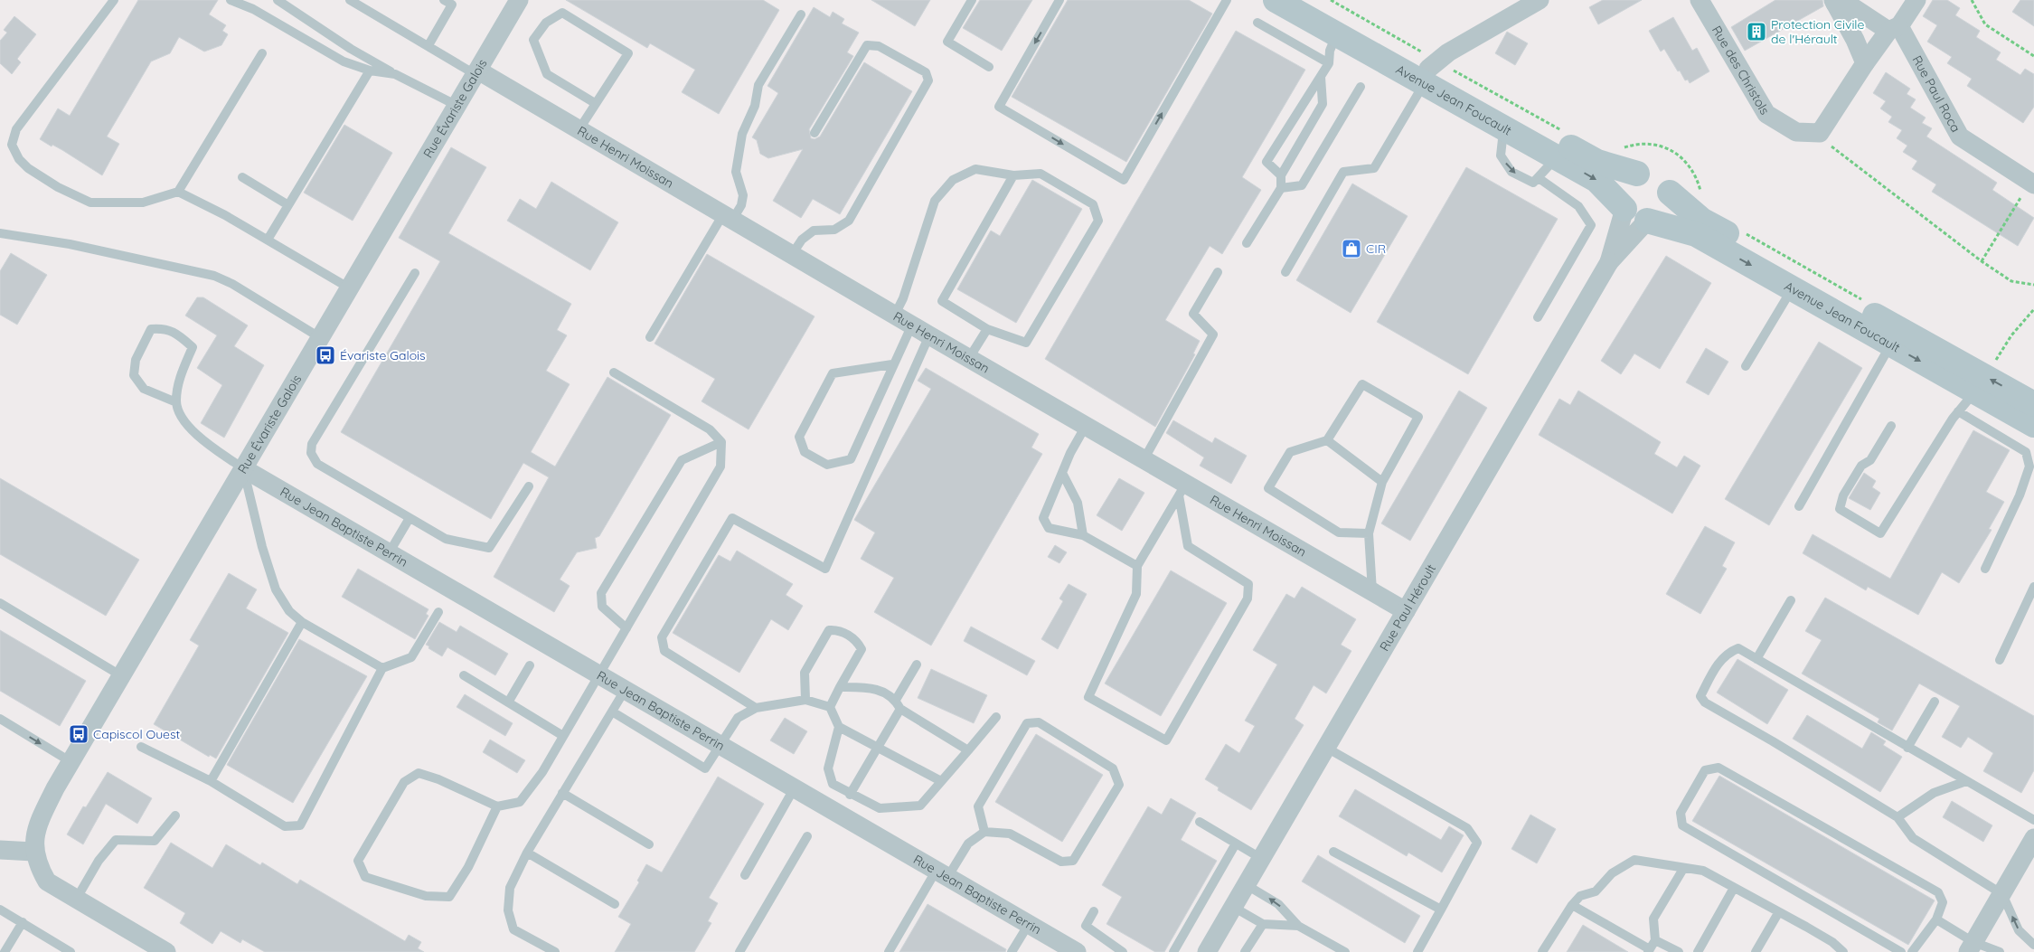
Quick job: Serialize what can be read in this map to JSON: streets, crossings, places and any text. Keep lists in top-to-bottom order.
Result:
{
  "streets": {
    "main road": ["Avenue Jean Foucault"],
    "street": [
      "Rue des Christols",
      "Rue Paul Roca",
      "Rue Évariste Galois",
      "Rue Henri Moissan",
      "Rue Jean Baptiste Perrin",
      "Rue Paul Héroult"
    ]
  },
  "crossings": [
    ["Avenue Jean Foucault", "Rue Paul Héroult"],
    ["Rue Évariste Galois", "Rue Henri Moissan"],
    ["Rue Évariste Galois", "Rue Jean Baptiste Perrin"],
    ["Rue Henri Moissan", "Rue Paul Héroult"]
  ],
  "places": {
    "building": ["Protection Civile de l'Hérault"],
    "shop": ["CIR"],
    "bus stop": ["Évariste Galois", "Capiscol Ouest"]
  }
}
